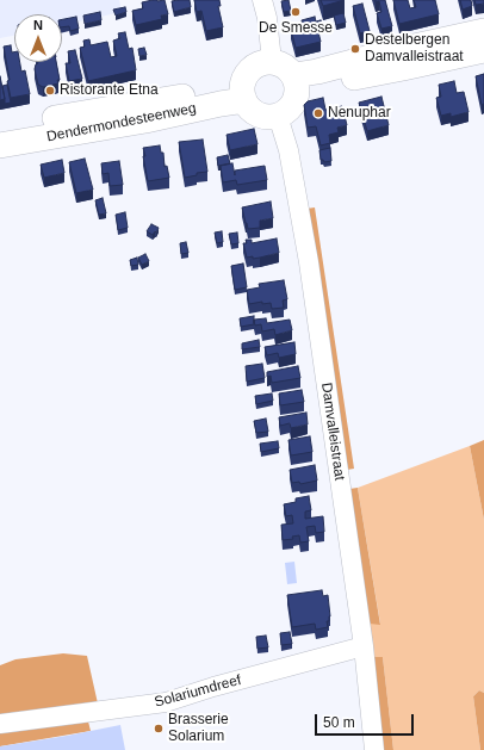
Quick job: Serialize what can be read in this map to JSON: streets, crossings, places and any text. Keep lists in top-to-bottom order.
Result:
{
  "streets": {
    "main road": ["Dendermondesteenweg"],
    "street": ["Damvalleistraat", "Solariumdreef"]
  },
  "crossings": [
    ["Dendermondesteenweg", "Damvalleistraat"],
    ["Damvalleistraat", "Solariumdreef"]
  ],
  "places": [
    "De Smesse",
    "Destelbergen Damvalleistraat",
    "Ristorante Etna",
    "Nenuphar",
    "Brasserie Solarium"
  ],
  "scale_bar": "50 m",
  "north": "top"
}
